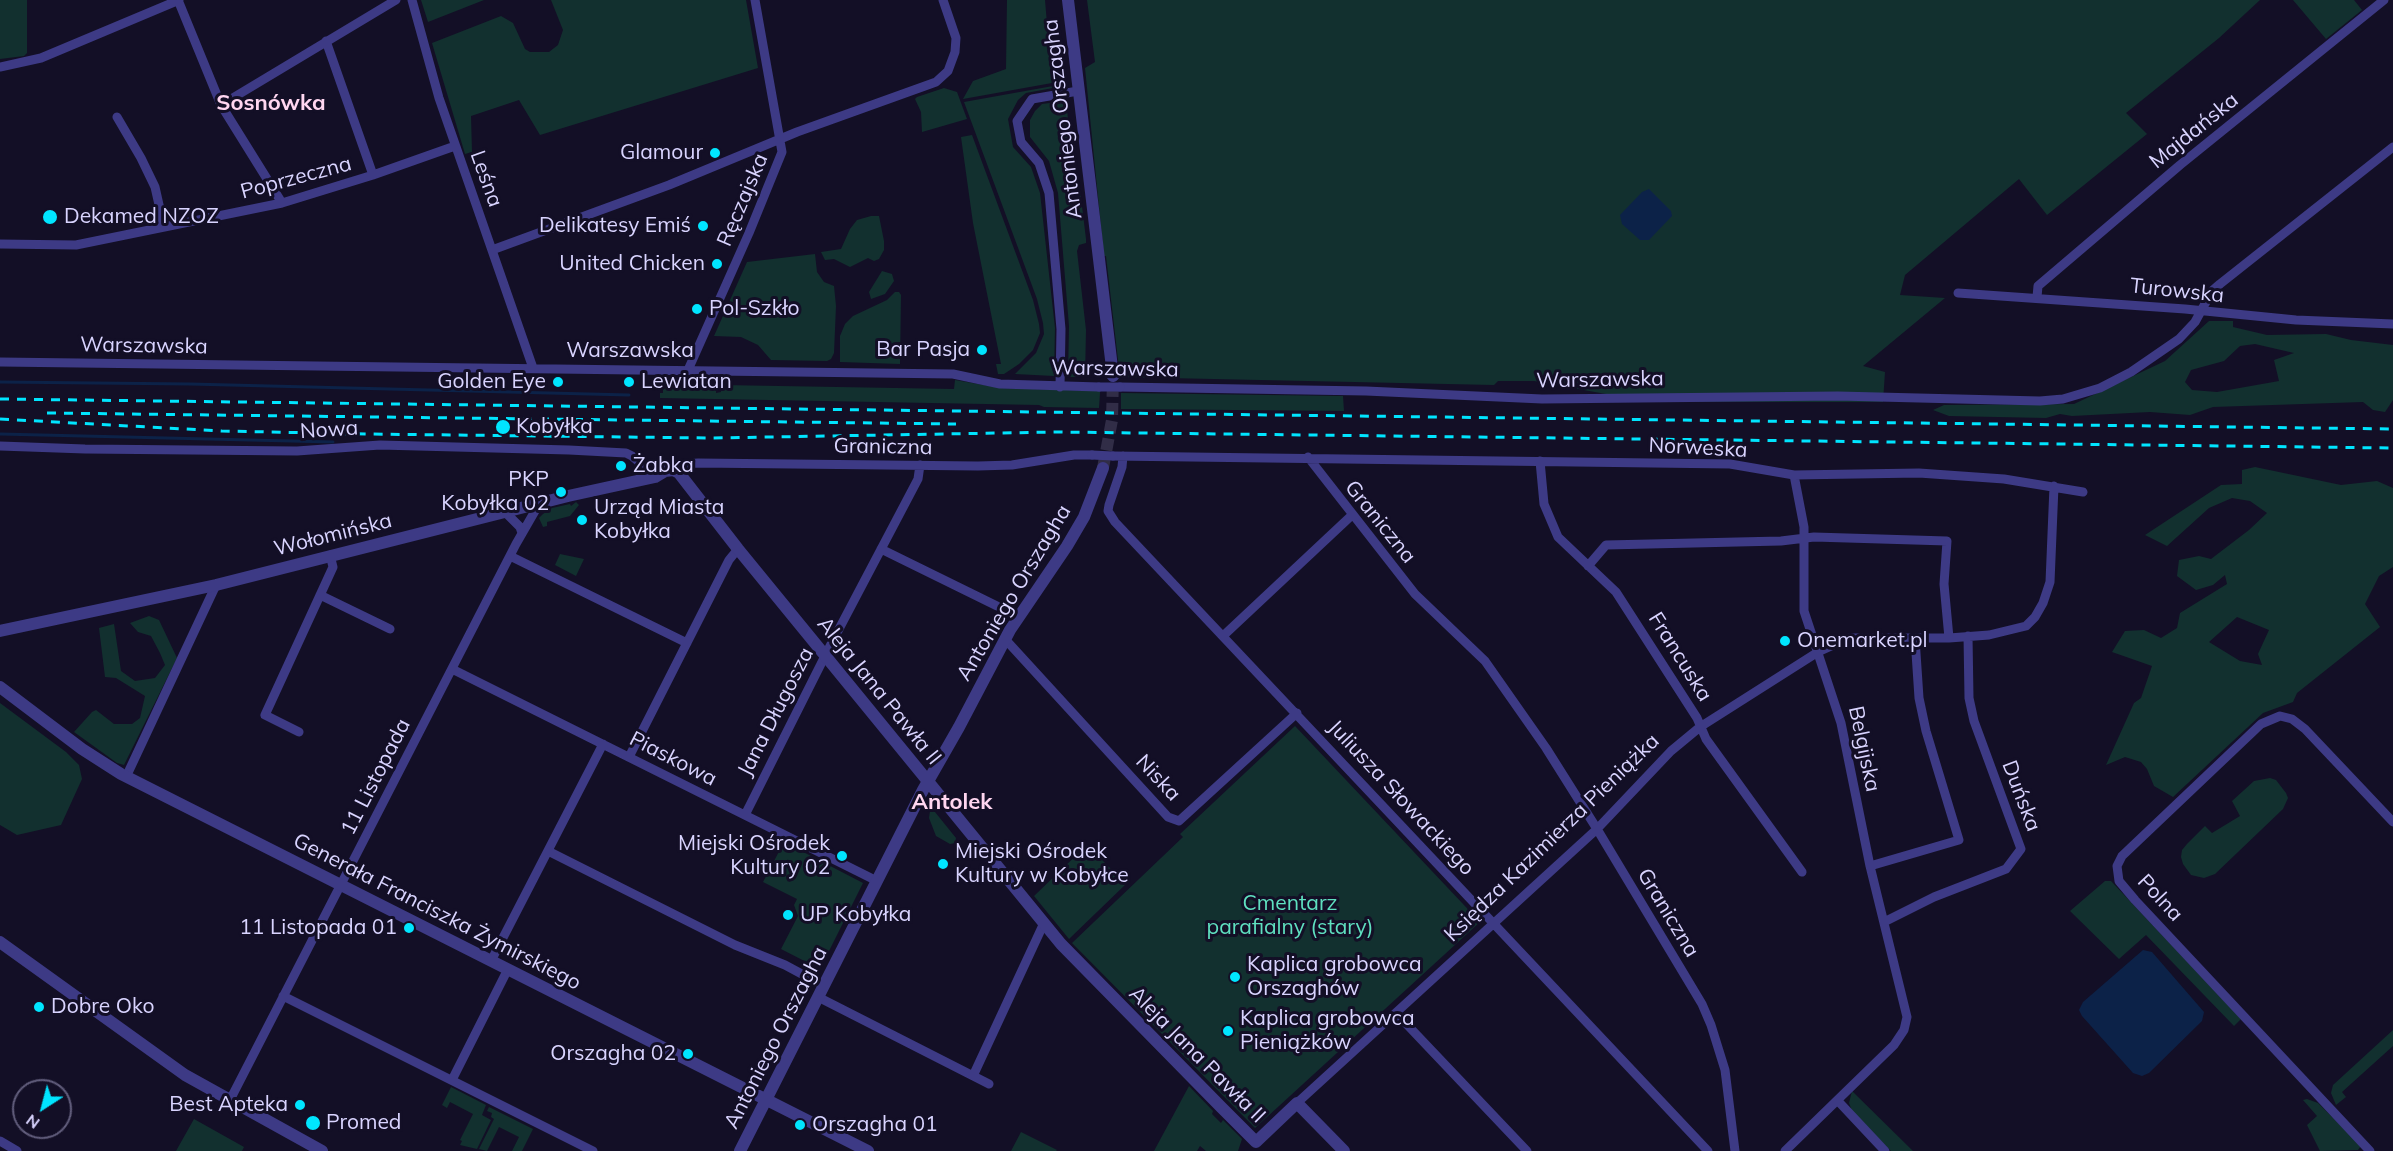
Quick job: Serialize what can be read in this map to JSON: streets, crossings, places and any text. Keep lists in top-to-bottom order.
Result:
{
  "streets": {
    "street": [
      "Antoniego Orszagha",
      "Majdańska",
      "Poprzeczna",
      "Leśna",
      "Ręczajska",
      "Turowska",
      "Warszawska",
      "Nowa",
      "Graniczna",
      "Norweska",
      "Wołomińska",
      "Francuska",
      "Aleja Jana Pawła II",
      "Jana Długosza",
      "Belgijska",
      "Piaskowa",
      "11 Listopada",
      "Niska",
      "Duńska",
      "Juliusza Słowackiego",
      "Księdza Kazimierza Pieniążka",
      "Polna",
      "Generała Franciszka Żymirskiego"
    ]
  },
  "crossings": [
    ["Antoniego Orszagha", "Aleja Jana Pawła II"],
    ["Antoniego Orszagha", "Piaskowa"],
    ["Antoniego Orszagha", "Niska"],
    ["Antoniego Orszagha", "Generała Franciszka Żymirskiego"],
    ["Majdańska", "Turowska"],
    ["Poprzeczna", "Leśna"],
    ["Leśna", "Warszawska"],
    ["Ręczajska", "Warszawska"],
    ["Turowska", "Warszawska"],
    ["Nowa", "Wołomińska"],
    ["Graniczna", "Norweska"],
    ["Graniczna", "Wołomińska"],
    ["Graniczna", "Aleja Jana Pawła II"],
    ["Graniczna", "Jana Długosza"],
    ["Graniczna", "Juliusza Słowackiego"],
    ["Graniczna", "Księdza Kazimierza Pieniążka"],
    ["Norweska", "Francuska"],
    ["Norweska", "Belgijska"],
    ["Norweska", "Księdza Kazimierza Pieniążka"],
    ["Wołomińska", "Aleja Jana Pawła II"],
    ["Wołomińska", "11 Listopada"],
    ["Francuska", "Księdza Kazimierza Pieniążka"],
    ["Aleja Jana Pawła II", "Jana Długosza"],
    ["Aleja Jana Pawła II", "Księdza Kazimierza Pieniążka"],
    ["Jana Długosza", "Piaskowa"],
    ["Belgijska", "Duńska"],
    ["Belgijska", "Księdza Kazimierza Pieniążka"],
    ["Piaskowa", "11 Listopada"],
    ["11 Listopada", "Generała Franciszka Żymirskiego"],
    ["Niska", "Juliusza Słowackiego"],
    ["Duńska", "Księdza Kazimierza Pieniążka"],
    ["Juliusza Słowackiego", "Księdza Kazimierza Pieniążka"]
  ],
  "districts": ["Sosnówka", "Antolek"],
  "parks": ["Cmentarz parafialny (stary)"],
  "places": [
    "Glamour",
    "Dekamed NZOZ",
    "Delikatesy Emiś",
    "United Chicken",
    "Pol-Szkło",
    "Bar Pasja",
    "Golden Eye",
    "Lewiatan",
    "Kobyłka",
    "Żabka",
    "PKP Kobyłka 02",
    "Urząd Miasta Kobyłka",
    "Onemarket.pl",
    "Miejski Ośrodek Kultury 02",
    "Miejski Ośrodek Kultury w Kobyłce",
    "UP Kobyłka",
    "11 Listopada 01",
    "Kaplica grobowca Orszaghów",
    "Dobre Oko",
    "Kaplica grobowca Pieniążków",
    "Orszagha 02",
    "Best Apteka",
    "Promed",
    "Orszagha 01"
  ],
  "north": "bottom left"
}
